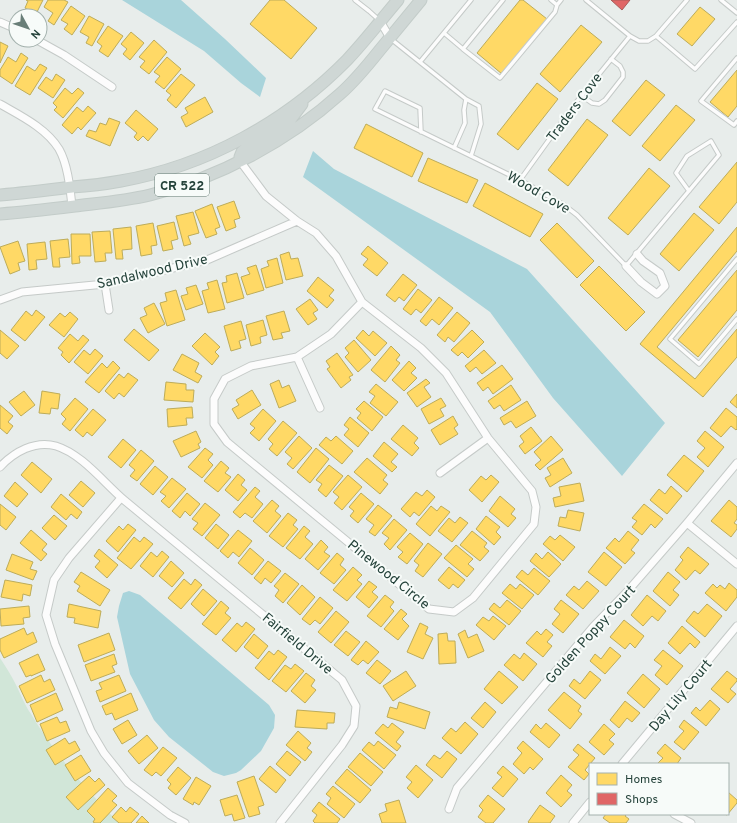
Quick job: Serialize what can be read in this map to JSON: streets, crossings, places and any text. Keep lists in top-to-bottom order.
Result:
{
  "streets": {
    "main road": ["CR 522"],
    "street": [
      "Wood Cove",
      "Sandalwood Drive",
      "Pinewood Circle",
      "Golden Poppy Court",
      "Fairfield Drive",
      "Day Lily Court"
    ],
    "lane": ["Traders Cove"]
  },
  "crossings": [
    ["Traders Cove", "Wood Cove"],
    ["CR 522", "Pinewood Circle"],
    ["Sandalwood Drive", "Pinewood Circle"]
  ],
  "legend": ["Homes", "Shops"],
  "north": "bottom right"
}
